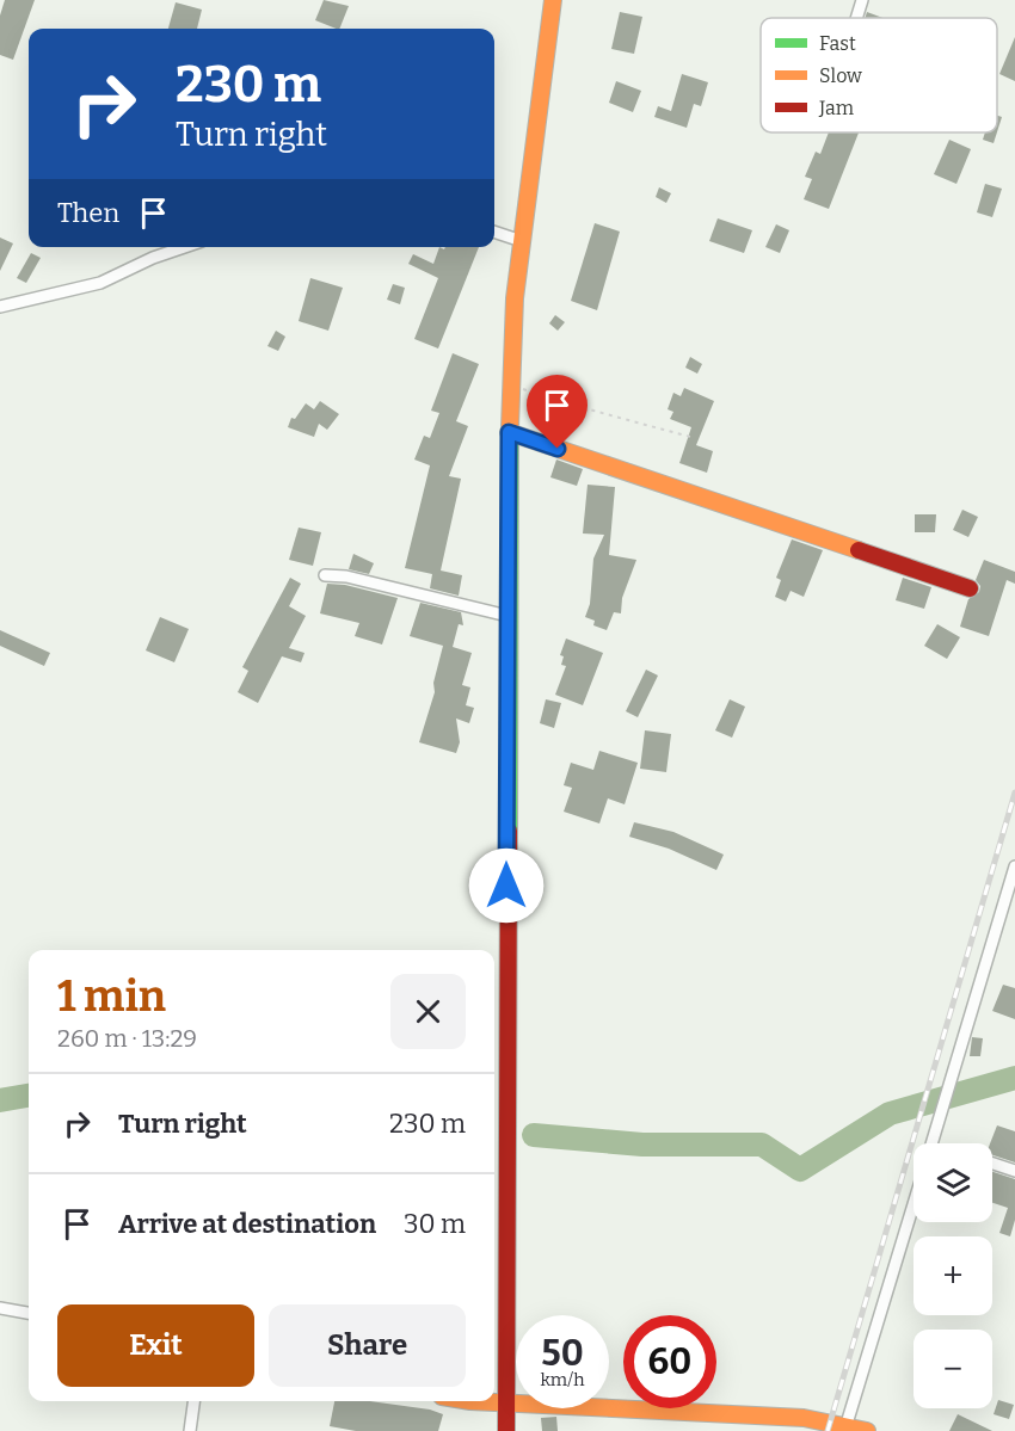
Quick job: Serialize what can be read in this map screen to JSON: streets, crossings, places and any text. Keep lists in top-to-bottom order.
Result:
{
  "legend": ["Fast", "Slow", "Jam"],
  "page": {
    "turn": ["230 m", "Turn right"],
    "then": "Then",
    "heading": ["1 min", "260 m · 13:29"],
    "list": [
      {
        "name": "Turn right",
        "value": "230 m"
      },
      {
        "name": "Arrive at destination",
        "value": "30 m"
      }
    ],
    "map_buttons": ["+", "−"],
    "buttons": ["Exit", "Share"],
    "speed": "50 km/h",
    "limit": "60"
  }
}
